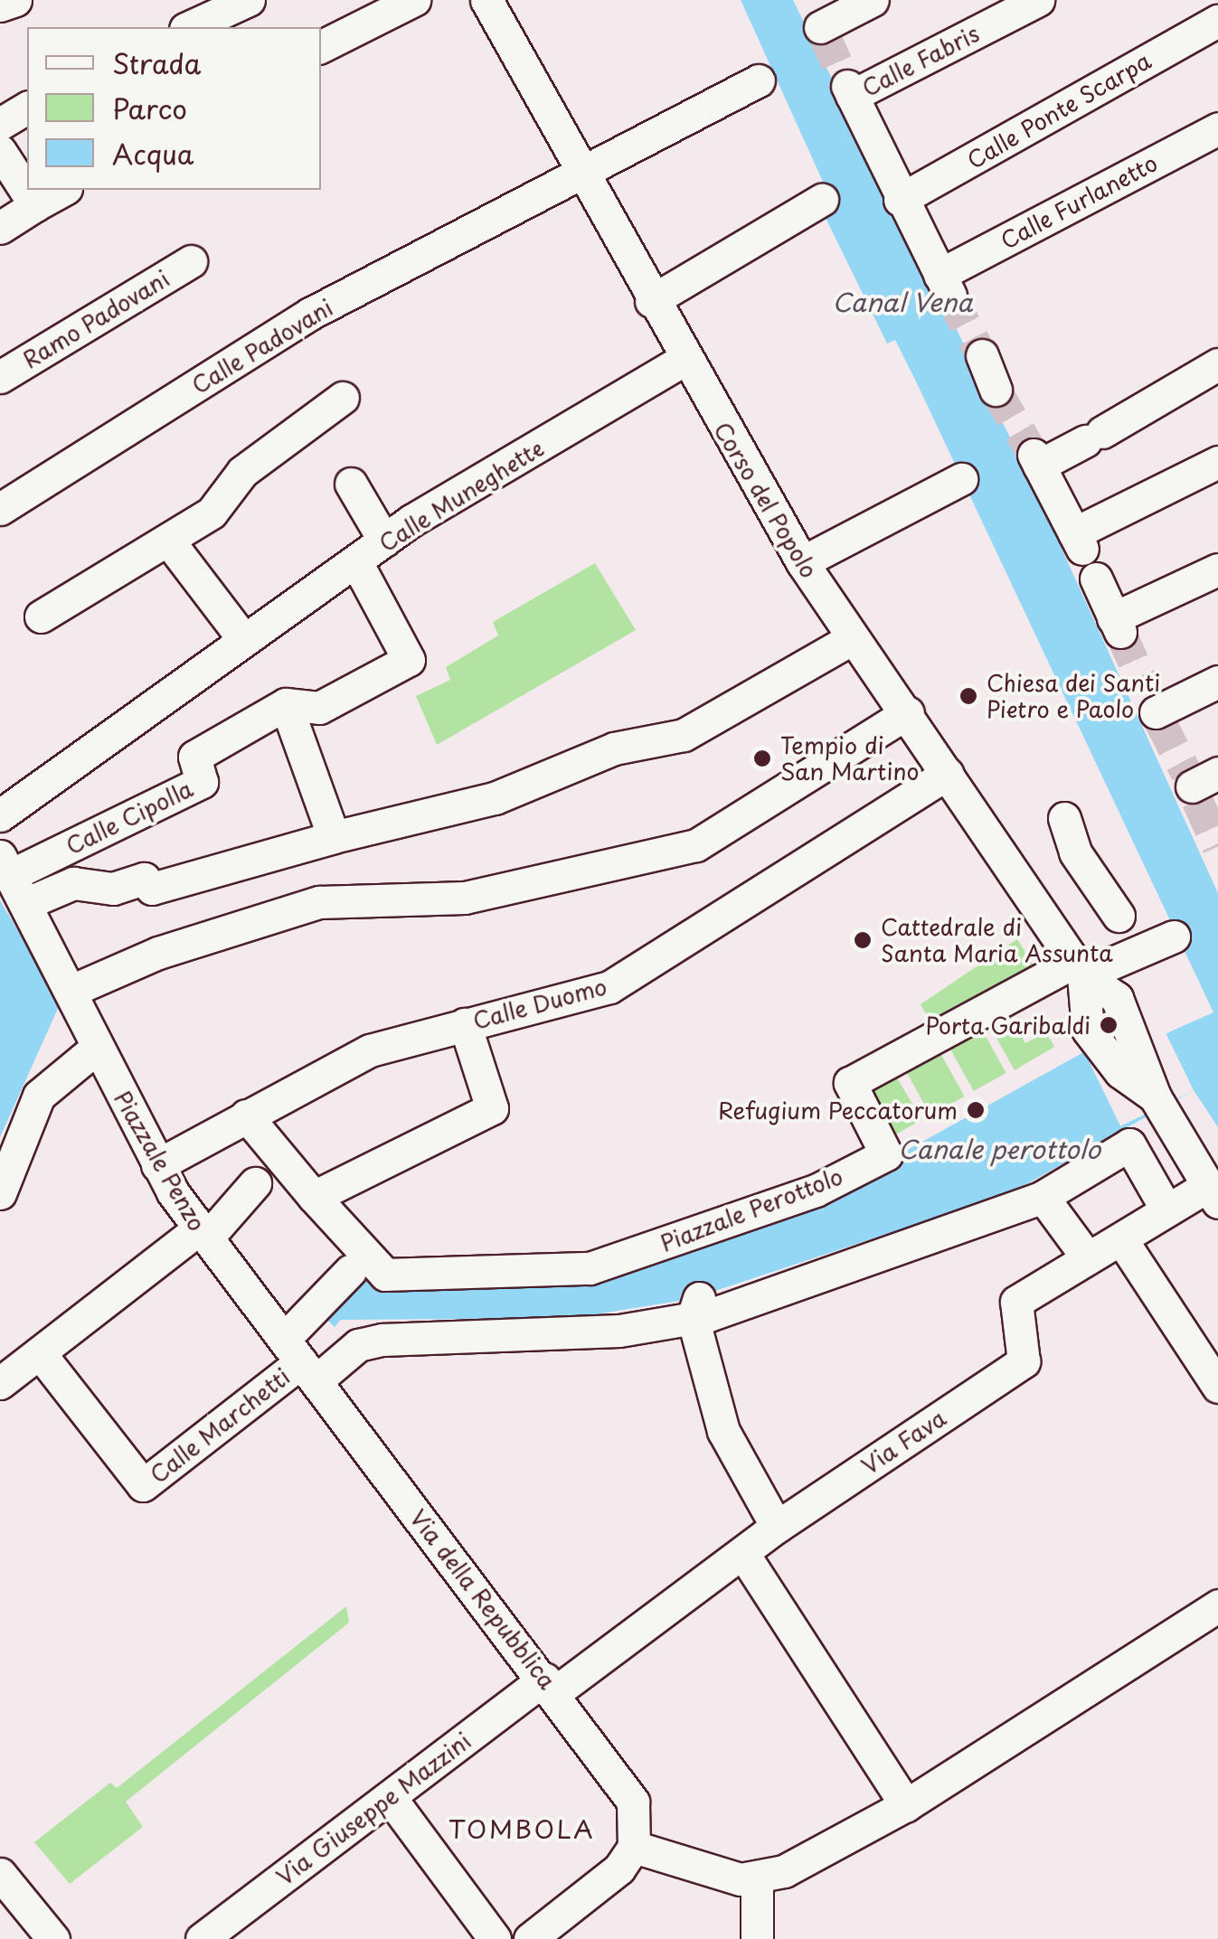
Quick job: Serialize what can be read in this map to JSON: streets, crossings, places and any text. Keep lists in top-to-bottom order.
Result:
{
  "streets": {
    "street": [
      "Calle Fabris",
      "Calle Ponte Scarpa",
      "Calle Furlanetto",
      "Ramo Padovani",
      "Calle Padovani",
      "Calle Muneghette",
      "Corso del Popolo",
      "Calle Cipolla",
      "Calle Duomo",
      "Piazzale Penzo",
      "Piazzale Perottolo",
      "Calle Marchetti",
      "Via Fava",
      "Via della Repubblica",
      "Via Giuseppe Mazzini"
    ]
  },
  "crossings": [
    ["Calle Fabris", "Calle Ponte Scarpa"],
    ["Calle Fabris", "Calle Furlanetto"],
    ["Calle Ponte Scarpa", "Calle Furlanetto"],
    ["Calle Padovani", "Corso del Popolo"],
    ["Calle Muneghette", "Corso del Popolo"],
    ["Calle Muneghette", "Calle Cipolla"],
    ["Corso del Popolo", "Calle Duomo"],
    ["Corso del Popolo", "Piazzale Perottolo"],
    ["Corso del Popolo", "Via Fava"],
    ["Calle Cipolla", "Piazzale Penzo"],
    ["Calle Duomo", "Piazzale Penzo"],
    ["Piazzale Penzo", "Calle Marchetti"],
    ["Piazzale Penzo", "Via della Repubblica"],
    ["Calle Marchetti", "Via della Repubblica"],
    ["Via Fava", "Via della Repubblica"],
    ["Via Fava", "Via Giuseppe Mazzini"],
    ["Via della Repubblica", "Via Giuseppe Mazzini"]
  ],
  "districts": ["TOMBOLA"],
  "water": ["Canal Vena", "Canale perottolo"],
  "places": [
    "Chiesa dei Santi Pietro e Paolo",
    "Tempio di San Martino",
    "Cattedrale di Santa Maria Assunta",
    "Porta Garibaldi",
    "Refugium Peccatorum"
  ],
  "legend": ["Strada", "Parco", "Acqua"]
}
